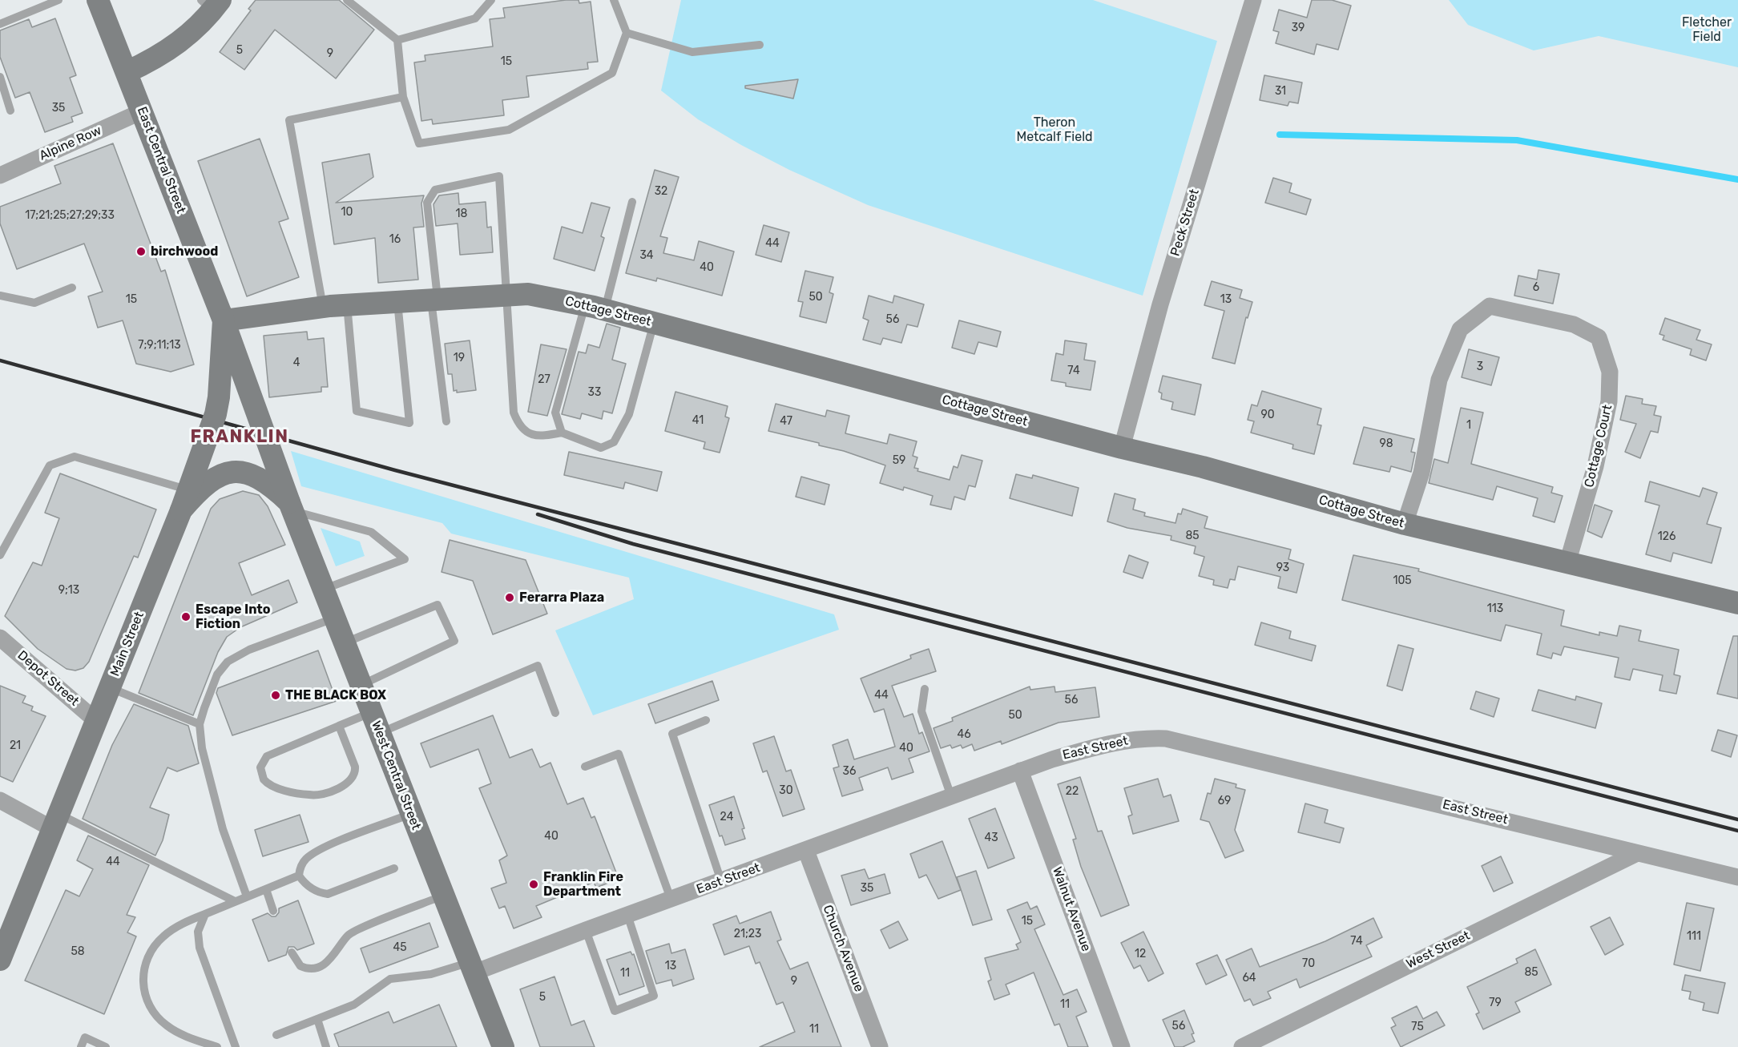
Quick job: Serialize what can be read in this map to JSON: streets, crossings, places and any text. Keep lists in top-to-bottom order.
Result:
{
  "streets": {
    "main road": [
      "East Central Street",
      "Cottage Street",
      "Main Street",
      "West Central Street"
    ],
    "street": [
      "Alpine Row",
      "Peck Street",
      "Cottage Court",
      "Depot Street",
      "East Street",
      "Walnut Avenue",
      "Church Avenue",
      "West Street"
    ]
  },
  "crossings": [
    ["Alpine Row", "East Central Street"],
    ["East Central Street", "Cottage Street"],
    ["East Central Street", "Main Street"],
    ["East Central Street", "West Central Street"],
    ["Peck Street", "Cottage Street"],
    ["Cottage Street", "Cottage Court"],
    ["Cottage Street", "Main Street"],
    ["Cottage Street", "West Central Street"],
    ["Main Street", "Depot Street"],
    ["Main Street", "West Central Street"],
    ["East Street", "West Central Street"],
    ["East Street", "Walnut Avenue"],
    ["East Street", "Church Avenue"],
    ["East Street", "West Street"]
  ],
  "districts": ["FRANKLIN"],
  "parks": ["Fletcher Field", "Theron Metcalf Field"],
  "places": [
    "birchwood",
    "Ferarra Plaza",
    "Escape Into Fiction",
    "THE BLACK BOX",
    "Franklin Fire Department"
  ],
  "house_numbers": [
    "39",
    "5",
    "9",
    "15",
    "31",
    "35",
    "32",
    "10",
    "18",
    "17;21;25;27;29;33",
    "16",
    "44",
    "34",
    "40",
    "6",
    "50",
    "15",
    "13",
    "56",
    "7;9;11;13",
    "19",
    "4",
    "3",
    "74",
    "27",
    "33",
    "90",
    "41",
    "47",
    "1",
    "98",
    "59",
    "85",
    "126",
    "93",
    "105",
    "9;13",
    "113",
    "44",
    "56",
    "50",
    "46",
    "21",
    "40",
    "36",
    "30",
    "22",
    "69",
    "24",
    "40",
    "43",
    "44",
    "35",
    "15",
    "21;23",
    "111",
    "74",
    "45",
    "58",
    "12",
    "70",
    "13",
    "85",
    "11",
    "64",
    "9",
    "5",
    "79",
    "11",
    "56",
    "75",
    "11"
  ]
}
